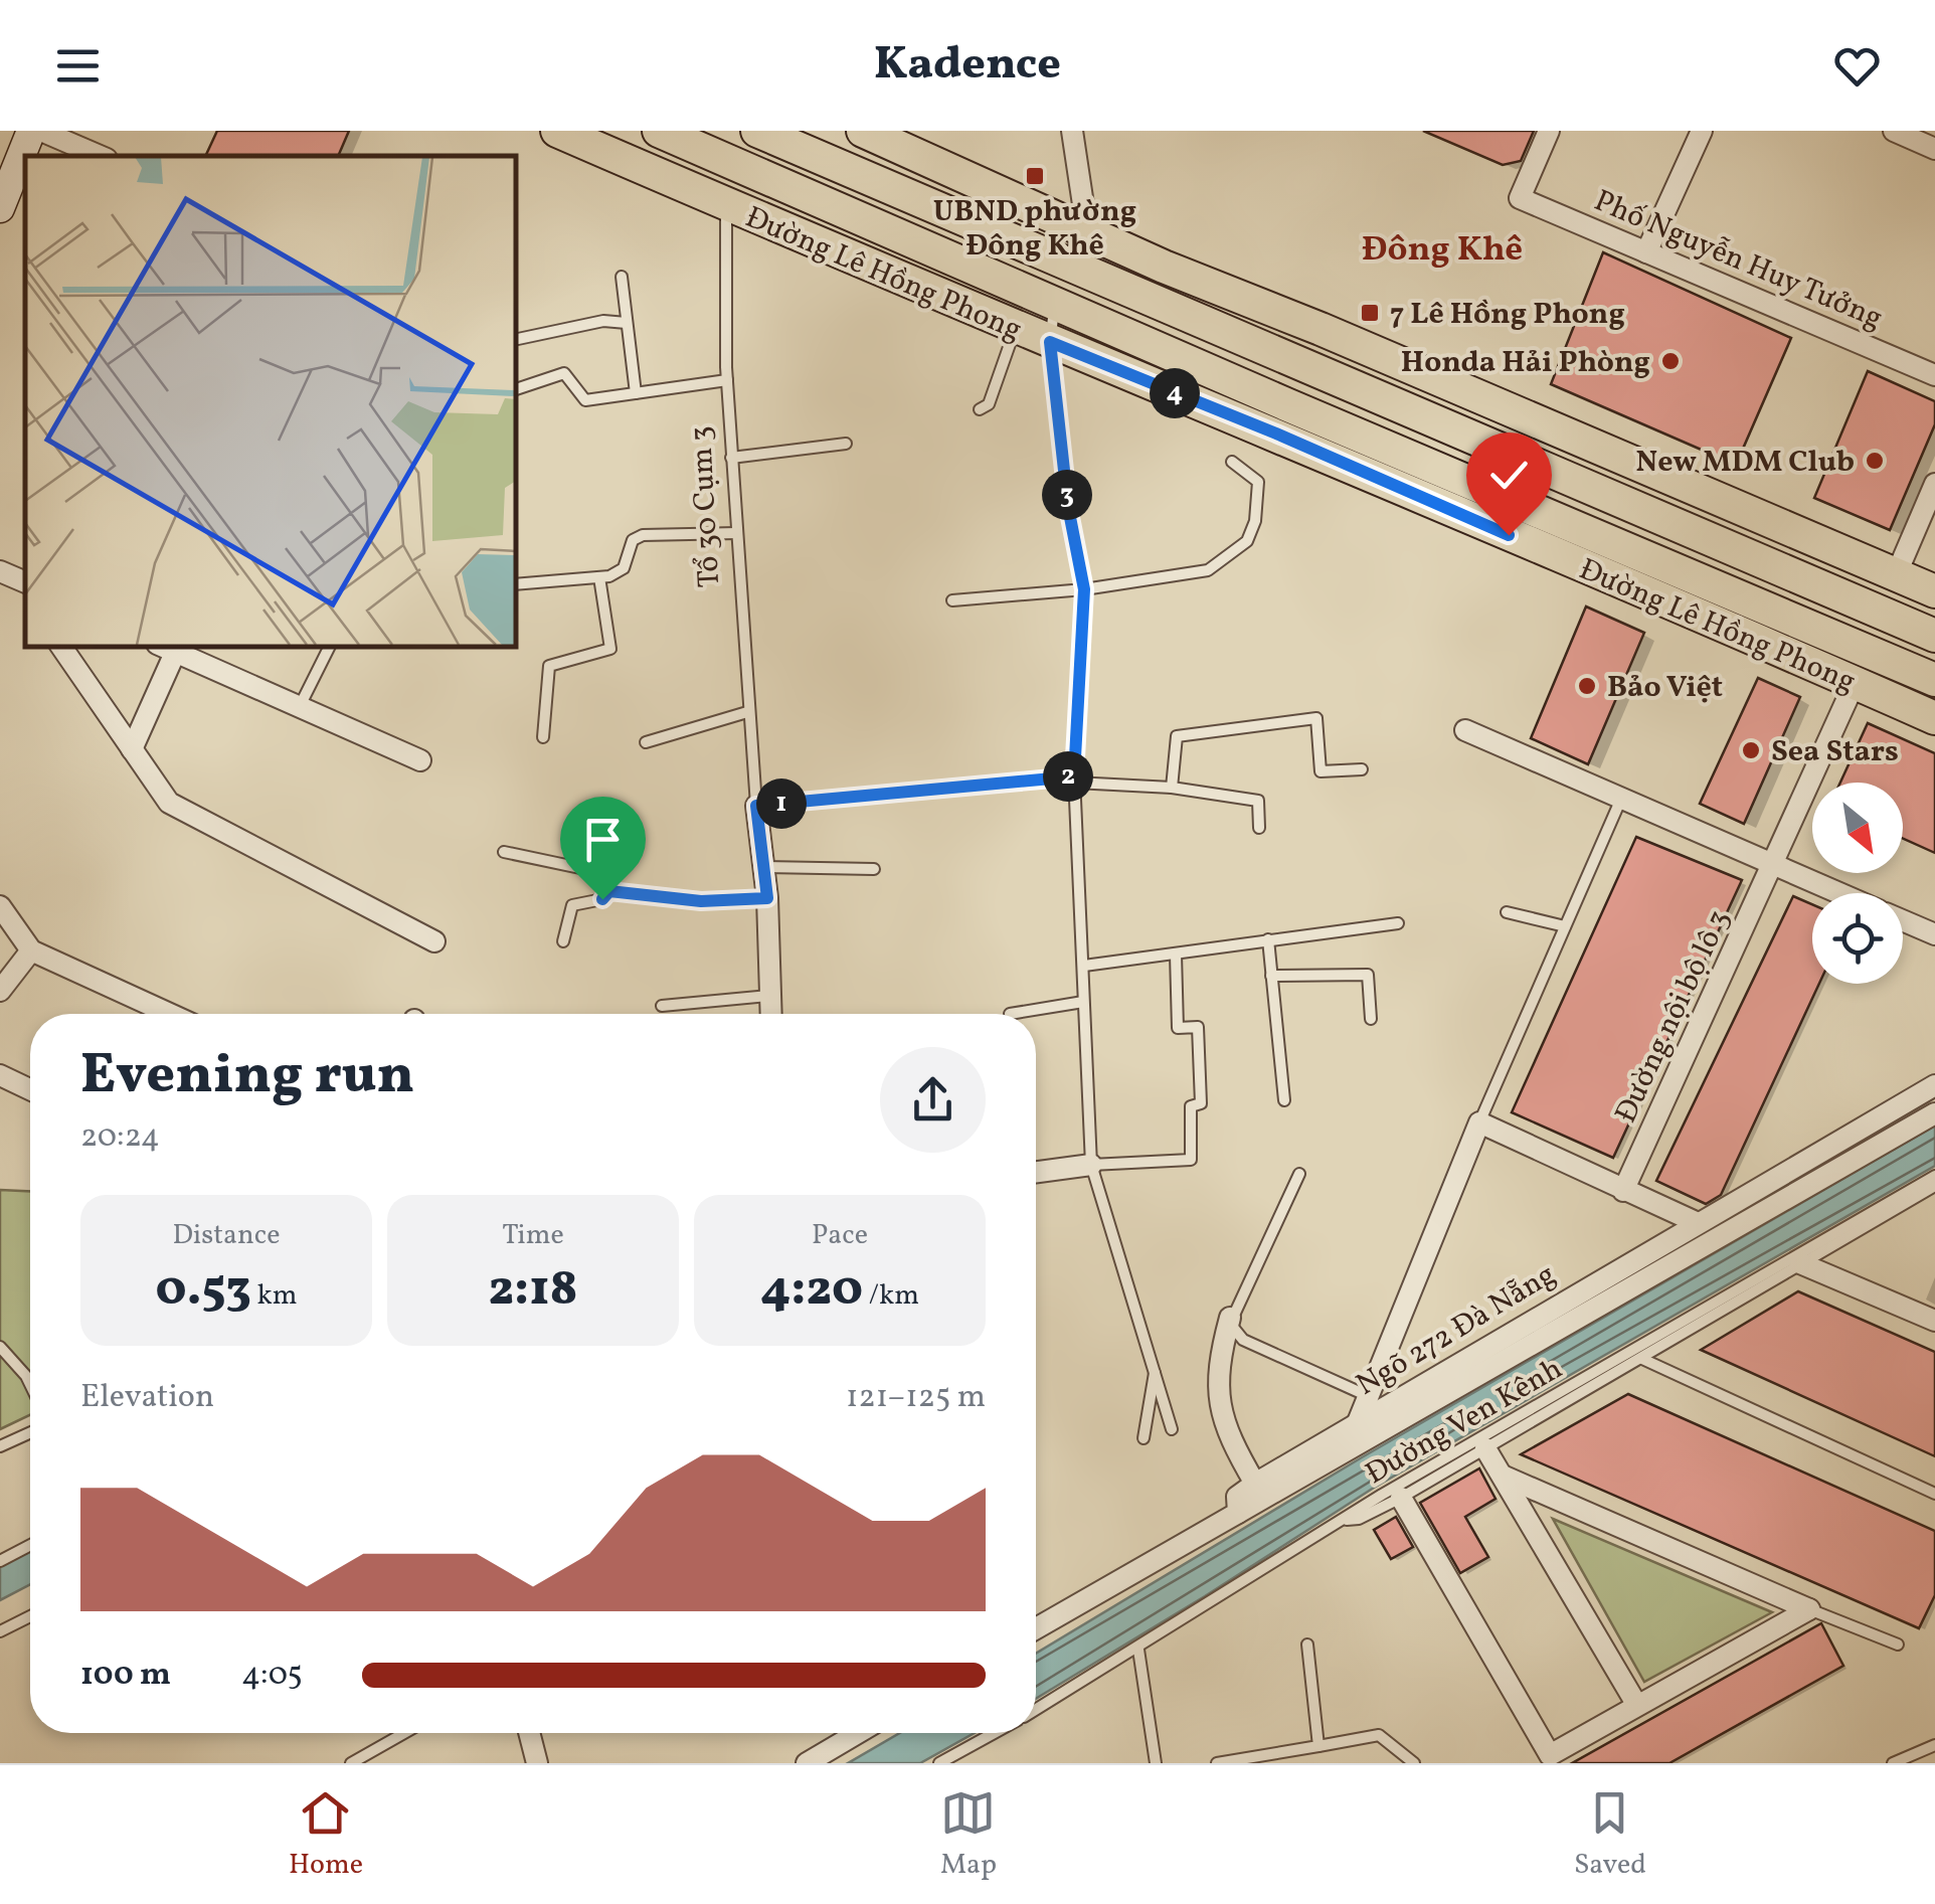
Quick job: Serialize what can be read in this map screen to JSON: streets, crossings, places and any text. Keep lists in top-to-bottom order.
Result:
{
  "streets": {
    "main road": ["Đường Lê Hồng Phong"],
    "street": [
      "Phố Nguyễn Huy Tưởng",
      "Tổ 30 Cụm 3",
      "Đường nội bộ lô 3",
      "Ngõ 272 Đà Nẵng"
    ],
    "lane": ["Đường Ven Kênh"]
  },
  "crossings": [
    ["Đường Lê Hồng Phong", "Tổ 30 Cụm 3"],
    ["Đường Lê Hồng Phong", "Đường nội bộ lô 3"]
  ],
  "districts": ["Đông Khê"],
  "places": {
    "transit": ["UBND phường Đông Khê", "7 Lê Hồng Phong"],
    "other": [
      "Honda Hải Phòng",
      "New MDM Club",
      "Bảo Việt",
      "Sea Stars"
    ]
  },
  "north": "bottom right",
  "page": {
    "header": "Kadence",
    "pins": [
      "4",
      "3",
      "2",
      "1"
    ],
    "heading": ["Evening run", "20:24"],
    "stats": [
      ["Distance", "0.53 km"],
      ["Time", "2:18"],
      ["Pace", "4:20 /km"]
    ],
    "chart": ["Elevation", "121–125 m"],
    "list": [
      {
        "name": "100 m",
        "note": "4:05"
      }
    ],
    "tabs": ["Home", "Map", "Saved"]
  }
}
